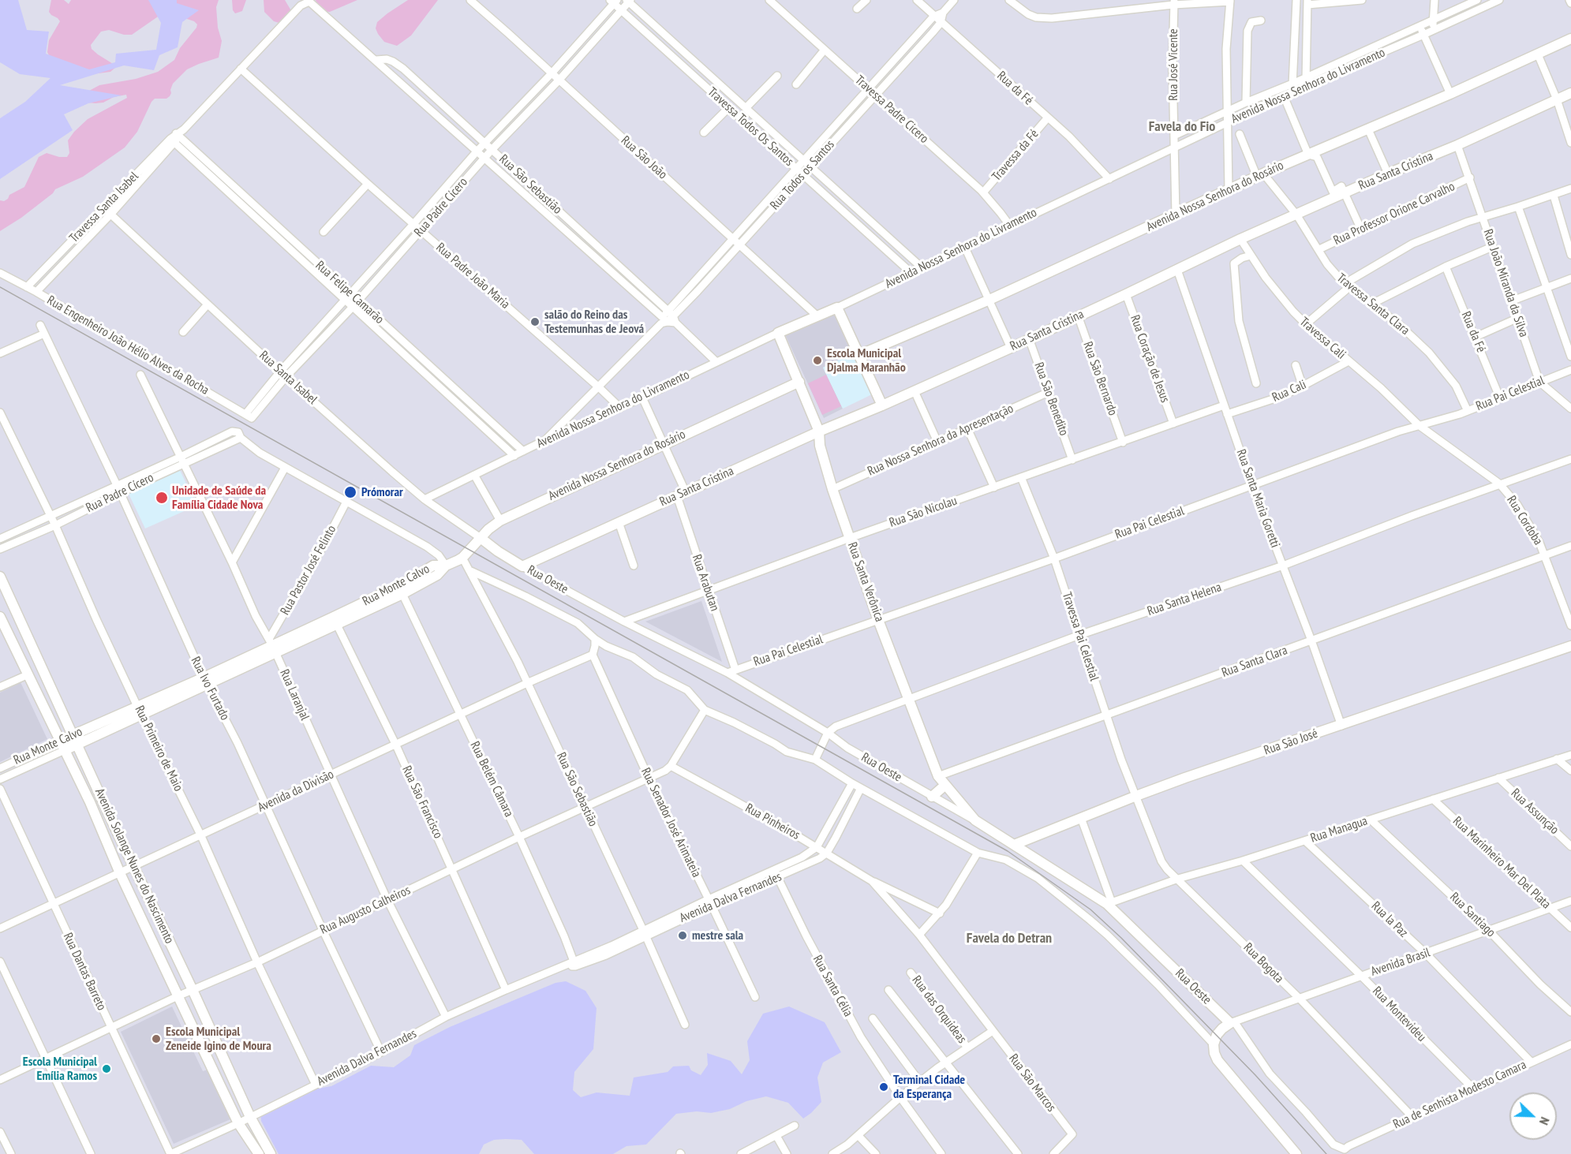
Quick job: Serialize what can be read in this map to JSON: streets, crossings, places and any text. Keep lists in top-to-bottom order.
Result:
{
  "streets": {
    "main road": [
      "Avenida Nossa Senhora do Livramento",
      "Rua Santa Cristina",
      "Avenida Nossa Senhora do Rosário",
      "Rua Oeste",
      "Rua Santa Verônica",
      "Rua Monte Calvo",
      "Rua São José",
      "Avenida Solange Nunes do Nascimento"
    ],
    "street": [
      "Rua José Vicente",
      "Rua da Fé",
      "Travessa Padre Cicero",
      "Travessa Todos Os Santos",
      "Travessa da Fé",
      "Rua São João",
      "Rua Todos os Santos",
      "Rua São Sebastião",
      "Travessa Santa Isabel",
      "Rua Padre Cícero",
      "Rua Professor Orione Carvalho",
      "Rua Padre João Maria",
      "Rua João Miranda da Silva",
      "Rua Felipe Camarão",
      "Travessa Santa Clara",
      "Travessa Cali",
      "Rua Engenheiro João Hélio Alves da Rocha",
      "Rua Coração de Jesus",
      "Rua Santa Isabel",
      "Rua São Bernardo",
      "Rua Cali",
      "Rua Pai Celestial",
      "Rua São Benedito",
      "Rua Nossa Senhora da Apresentação",
      "Rua Santa Maria Goretti",
      "Rua São Nicolau",
      "Rua Cordoba",
      "Rua Pastor José Felinto",
      "Rua Arabutan",
      "Rua Santa Helena",
      "Travessa Pai Celestial",
      "Rua Santa Clara",
      "Rua Ivo Furtado",
      "Rua Laranjal",
      "Rua Primeiro de Maio",
      "Rua Belém Câmara",
      "Avenida da Divisão",
      "Rua São Francisco",
      "Rua Assunção",
      "Rua Pinheiros",
      "Rua Senador José Arimateia",
      "Rua Managua",
      "Rua Marinheiro Mar Del Plata",
      "Avenida Dalva Fernandes",
      "Rua Augusto Calheiros",
      "Rua Santiago",
      "Rua la Paz",
      "Avenida Brasil",
      "Rua Bogota",
      "Rua Dantas Barreto",
      "Rua Santa Célia",
      "Rua das Orquideas",
      "Rua Montevideu",
      "Rua São Marcos",
      "Rua de Senhista Modesto Camara"
    ]
  },
  "crossings": [
    ["Rua José Vicente", "Avenida Nossa Senhora do Livramento"],
    ["Rua José Vicente", "Avenida Nossa Senhora do Rosário"],
    ["Avenida Nossa Senhora do Livramento", "Rua da Fé"],
    ["Avenida Nossa Senhora do Livramento", "Travessa Padre Cicero"],
    ["Avenida Nossa Senhora do Livramento", "Travessa Todos Os Santos"],
    ["Avenida Nossa Senhora do Livramento", "Rua São João"],
    ["Avenida Nossa Senhora do Livramento", "Rua Todos os Santos"],
    ["Avenida Nossa Senhora do Livramento", "Rua São Sebastião"],
    ["Avenida Nossa Senhora do Livramento", "Rua Padre João Maria"],
    ["Avenida Nossa Senhora do Livramento", "Rua Felipe Camarão"],
    ["Avenida Nossa Senhora do Livramento", "Rua Santa Isabel"],
    ["Avenida Nossa Senhora do Livramento", "Rua Santa Verônica"],
    ["Avenida Nossa Senhora do Livramento", "Rua Arabutan"],
    ["Rua da Fé", "Travessa da Fé"],
    ["Rua da Fé", "Rua Todos os Santos"],
    ["Rua da Fé", "Rua Pai Celestial"],
    ["Travessa Padre Cicero", "Travessa da Fé"],
    ["Travessa Padre Cicero", "Rua Todos os Santos"],
    ["Travessa Todos Os Santos", "Rua Todos os Santos"],
    ["Travessa Todos Os Santos", "Rua Padre Cícero"],
    ["Rua São João", "Rua Todos os Santos"],
    ["Rua São João", "Rua Padre Cícero"],
    ["Rua Santa Cristina", "Rua João Miranda da Silva"],
    ["Rua Santa Cristina", "Travessa Santa Clara"],
    ["Rua Santa Cristina", "Travessa Cali"],
    ["Rua Santa Cristina", "Rua Coração de Jesus"],
    ["Rua Santa Cristina", "Rua São Bernardo"],
    ["Rua Santa Cristina", "Rua São Benedito"],
    ["Rua Santa Cristina", "Rua Santa Maria Goretti"],
    ["Rua Santa Cristina", "Rua Oeste"],
    ["Rua Santa Cristina", "Rua Santa Verônica"],
    ["Rua Santa Cristina", "Rua Arabutan"],
    ["Rua Todos os Santos", "Rua São Sebastião"],
    ["Rua Todos os Santos", "Rua Padre João Maria"],
    ["Rua São Sebastião", "Avenida Nossa Senhora do Rosário"],
    ["Rua São Sebastião", "Travessa Santa Isabel"],
    ["Rua São Sebastião", "Rua Padre Cícero"],
    ["Rua São Sebastião", "Rua Oeste"],
    ["Rua São Sebastião", "Avenida da Divisão"],
    ["Rua São Sebastião", "Avenida Dalva Fernandes"],
    ["Rua São Sebastião", "Rua Augusto Calheiros"],
    ["Avenida Nossa Senhora do Rosário", "Travessa Santa Clara"],
    ["Avenida Nossa Senhora do Rosário", "Rua Santa Isabel"],
    ["Avenida Nossa Senhora do Rosário", "Rua Oeste"],
    ["Avenida Nossa Senhora do Rosário", "Rua Santa Verônica"],
    ["Avenida Nossa Senhora do Rosário", "Rua Arabutan"],
    ["Avenida Nossa Senhora do Rosário", "Rua Monte Calvo"],
    ["Travessa Santa Isabel", "Rua Padre João Maria"],
    ["Travessa Santa Isabel", "Rua Felipe Camarão"],
    ["Travessa Santa Isabel", "Rua Engenheiro João Hélio Alves da Rocha"],
    ["Travessa Santa Isabel", "Rua Santa Isabel"],
    ["Rua Padre Cícero", "Rua Padre João Maria"],
    ["Rua Padre Cícero", "Rua Felipe Camarão"],
    ["Rua Padre Cícero", "Rua Engenheiro João Hélio Alves da Rocha"],
    ["Rua Padre Cícero", "Rua Santa Isabel"],
    ["Rua Padre Cícero", "Rua Ivo Furtado"],
    ["Rua Padre Cícero", "Rua Laranjal"],
    ["Rua Padre Cícero", "Rua Primeiro de Maio"],
    ["Rua Professor Orione Carvalho", "Rua João Miranda da Silva"],
    ["Rua Professor Orione Carvalho", "Travessa Santa Clara"],
    ["Rua João Miranda da Silva", "Rua Pai Celestial"],
    ["Travessa Santa Clara", "Rua Pai Celestial"],
    ["Travessa Cali", "Rua Cali"],
    ["Travessa Cali", "Rua Pai Celestial"],
    ["Travessa Cali", "Rua Cordoba"],
    ["Rua Coração de Jesus", "Rua São Nicolau"],
    ["Rua Santa Isabel", "Rua Oeste"],
    ["Rua São Bernardo", "Rua São Nicolau"],
    ["Rua Cali", "Rua Santa Maria Goretti"],
    ["Rua Pai Celestial", "Rua Santa Maria Goretti"],
    ["Rua Pai Celestial", "Rua Cordoba"],
    ["Rua Pai Celestial", "Rua Oeste"],
    ["Rua Pai Celestial", "Rua Santa Verônica"],
    ["Rua Pai Celestial", "Rua Arabutan"],
    ["Rua Pai Celestial", "Travessa Pai Celestial"],
    ["Rua São Benedito", "Rua Nossa Senhora da Apresentação"],
    ["Rua São Benedito", "Rua São Nicolau"],
    ["Rua Nossa Senhora da Apresentação", "Rua Santa Verônica"],
    ["Rua Santa Maria Goretti", "Rua São Nicolau"],
    ["Rua Santa Maria Goretti", "Rua Santa Helena"],
    ["Rua Santa Maria Goretti", "Rua Santa Clara"],
    ["Rua Santa Maria Goretti", "Rua São José"],
    ["Rua São Nicolau", "Rua Oeste"],
    ["Rua São Nicolau", "Rua Santa Verônica"],
    ["Rua São Nicolau", "Rua Arabutan"],
    ["Rua São Nicolau", "Travessa Pai Celestial"],
    ["Rua Cordoba", "Rua Santa Helena"],
    ["Rua Cordoba", "Rua Santa Clara"],
    ["Rua Pastor José Felinto", "Rua Monte Calvo"],
    ["Rua Pastor José Felinto", "Rua Laranjal"],
    ["Rua Oeste", "Rua Santa Verônica"],
    ["Rua Oeste", "Rua Santa Helena"],
    ["Rua Oeste", "Rua São José"],
    ["Rua Oeste", "Rua Managua"],
    ["Rua Oeste", "Avenida Dalva Fernandes"],
    ["Rua Oeste", "Avenida Brasil"],
    ["Rua Oeste", "Rua de Senhista Modesto Camara"],
    ["Rua Santa Verônica", "Rua Santa Helena"],
    ["Rua Santa Verônica", "Rua Santa Clara"],
    ["Rua Monte Calvo", "Rua Ivo Furtado"],
    ["Rua Monte Calvo", "Rua Laranjal"],
    ["Rua Monte Calvo", "Rua Primeiro de Maio"],
    ["Rua Monte Calvo", "Rua Belém Câmara"],
    ["Rua Monte Calvo", "Rua São Francisco"],
    ["Rua Monte Calvo", "Avenida Solange Nunes do Nascimento"],
    ["Rua Santa Helena", "Travessa Pai Celestial"],
    ["Travessa Pai Celestial", "Rua Santa Clara"],
    ["Travessa Pai Celestial", "Rua São José"],
    ["Travessa Pai Celestial", "Rua Bogota"],
    ["Rua Ivo Furtado", "Avenida da Divisão"],
    ["Rua Ivo Furtado", "Avenida Dalva Fernandes"],
    ["Rua Ivo Furtado", "Rua Augusto Calheiros"],
    ["Rua Laranjal", "Avenida da Divisão"],
    ["Rua Laranjal", "Avenida Dalva Fernandes"],
    ["Rua Laranjal", "Rua Augusto Calheiros"],
    ["Rua São José", "Rua Bogota"],
    ["Rua Primeiro de Maio", "Avenida da Divisão"],
    ["Rua Primeiro de Maio", "Avenida Dalva Fernandes"],
    ["Rua Primeiro de Maio", "Rua Augusto Calheiros"],
    ["Rua Belém Câmara", "Avenida da Divisão"],
    ["Rua Belém Câmara", "Avenida Dalva Fernandes"],
    ["Rua Belém Câmara", "Rua Augusto Calheiros"],
    ["Avenida da Divisão", "Rua São Francisco"],
    ["Avenida da Divisão", "Rua Senador José Arimateia"],
    ["Avenida da Divisão", "Avenida Solange Nunes do Nascimento"],
    ["Avenida da Divisão", "Rua Dantas Barreto"],
    ["Rua São Francisco", "Avenida Dalva Fernandes"],
    ["Rua São Francisco", "Rua Augusto Calheiros"],
    ["Rua Assunção", "Rua Managua"],
    ["Rua Pinheiros", "Avenida Dalva Fernandes"],
    ["Rua Pinheiros", "Rua Augusto Calheiros"],
    ["Rua Pinheiros", "Rua São Marcos"],
    ["Rua Senador José Arimateia", "Avenida Dalva Fernandes"],
    ["Rua Senador José Arimateia", "Rua Augusto Calheiros"],
    ["Rua Managua", "Rua Marinheiro Mar Del Plata"],
    ["Rua Managua", "Rua Santiago"],
    ["Rua Managua", "Rua la Paz"],
    ["Rua Managua", "Rua Bogota"],
    ["Rua Managua", "Rua Montevideu"],
    ["Rua Marinheiro Mar Del Plata", "Avenida Brasil"],
    ["Avenida Solange Nunes do Nascimento", "Avenida Dalva Fernandes"],
    ["Avenida Solange Nunes do Nascimento", "Rua Augusto Calheiros"],
    ["Avenida Dalva Fernandes", "Rua Dantas Barreto"],
    ["Avenida Dalva Fernandes", "Rua Santa Célia"],
    ["Rua Augusto Calheiros", "Rua Dantas Barreto"],
    ["Rua Santiago", "Avenida Brasil"],
    ["Rua la Paz", "Avenida Brasil"],
    ["Rua la Paz", "Rua de Senhista Modesto Camara"],
    ["Avenida Brasil", "Rua Bogota"],
    ["Avenida Brasil", "Rua Montevideu"],
    ["Rua Bogota", "Rua de Senhista Modesto Camara"],
    ["Rua Montevideu", "Rua de Senhista Modesto Camara"]
  ],
  "districts": ["Favela do Fio", "Favela do Detran"],
  "places": [
    "salão do Reino das Testemunhas de Jeová",
    "Escola Municipal Djalma Maranhão",
    "Prómorar",
    "Unidade de Saúde da Família Cidade Nova",
    "mestre sala",
    "Escola Municipal Zeneide Igino de Moura",
    "Escola Municipal Emília Ramos",
    "Terminal Cidade da Esperança"
  ],
  "north": "bottom right"
}
